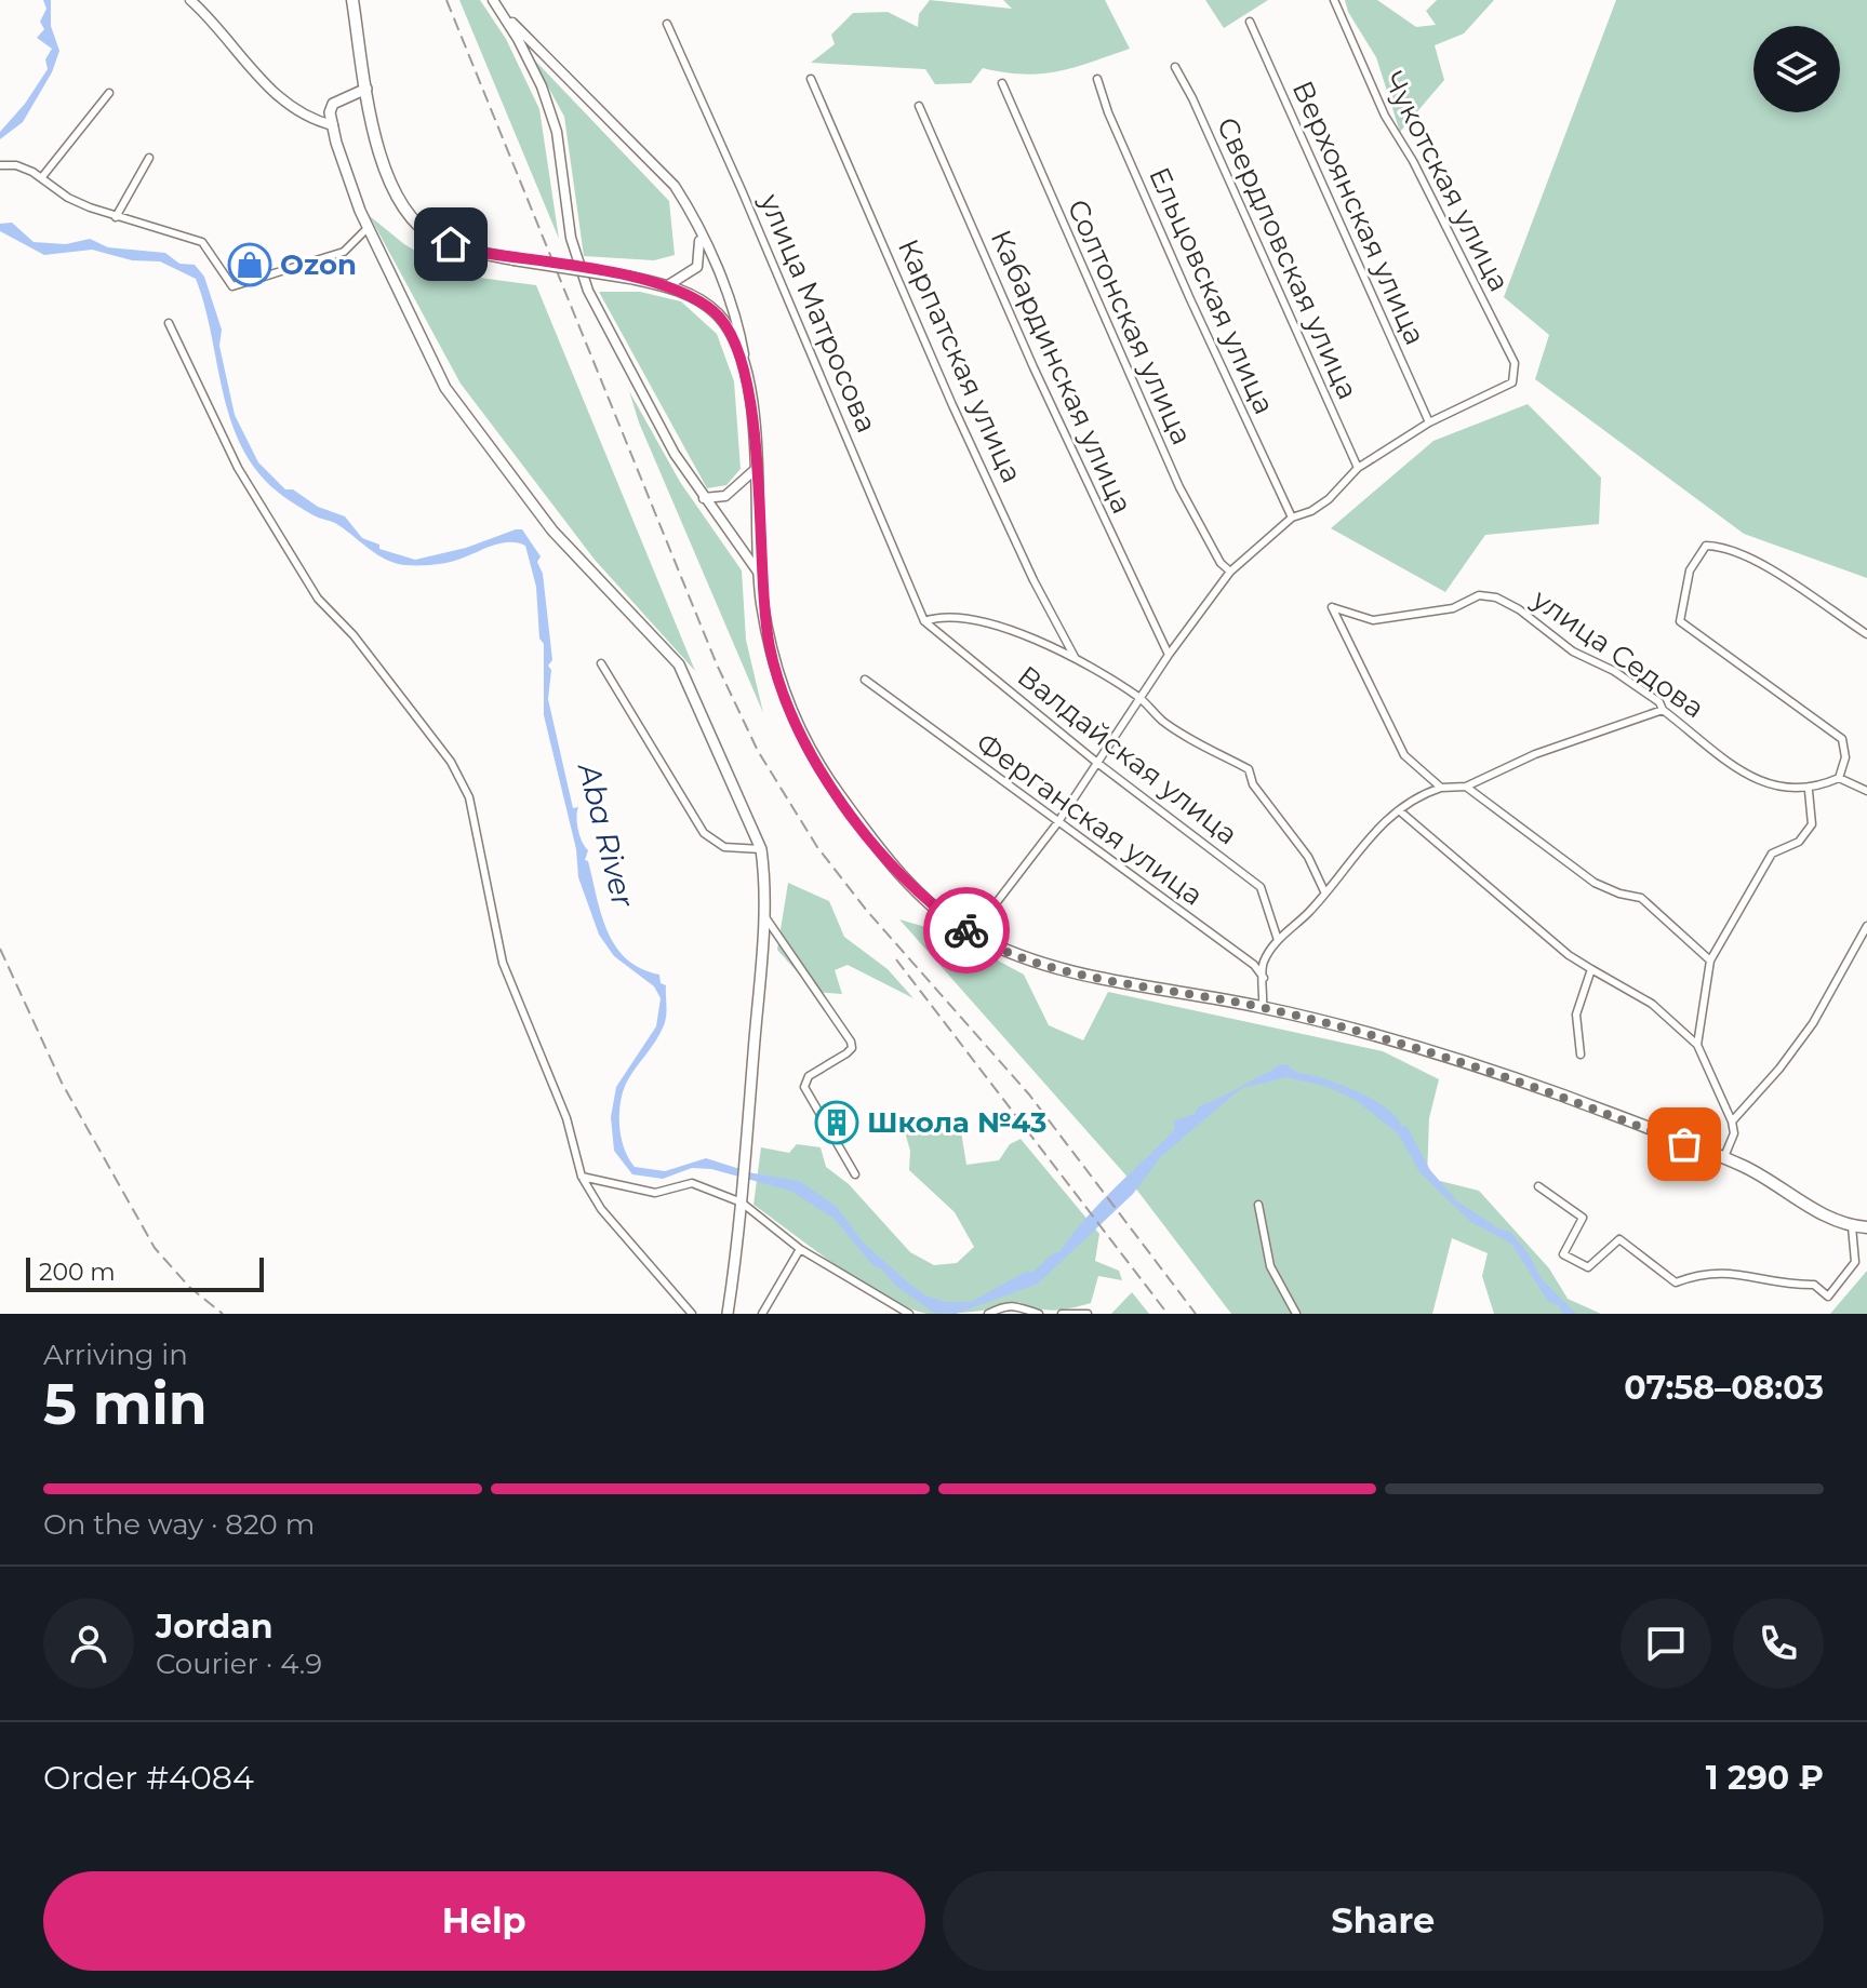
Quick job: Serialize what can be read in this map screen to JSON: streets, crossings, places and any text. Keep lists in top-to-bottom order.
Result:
{
  "streets": {
    "street": [
      "Чукотская улица",
      "Верхоянская улица",
      "Свердловская улица",
      "Ельцовская улица",
      "улица Матросова",
      "Солтонская улица",
      "Карпатская улица",
      "Кабардинская улица",
      "улица Седова",
      "Валдайская улица",
      "Ферганская улица"
    ]
  },
  "crossings": [
    ["Чукотская улица", "Верхоянская улица"],
    ["улица Матросова", "Карпатская улица"],
    ["улица Матросова", "Валдайская улица"],
    ["Карпатская улица", "Валдайская улица"]
  ],
  "water": ["Aba River"],
  "places": {
    "shop": ["Ozon"],
    "building": ["Школа №43"]
  },
  "scale_bar": "200 m",
  "page": {
    "scale": "200 m",
    "heading": ["5 min", "Arriving in", "07:58–08:03"],
    "panel": [
      "Jordan",
      "Courier · 4.9",
      "Order #4084",
      "1 290 ₽"
    ],
    "bar": "On the way · 820 m",
    "buttons": ["Help", "Share"]
  }
}
